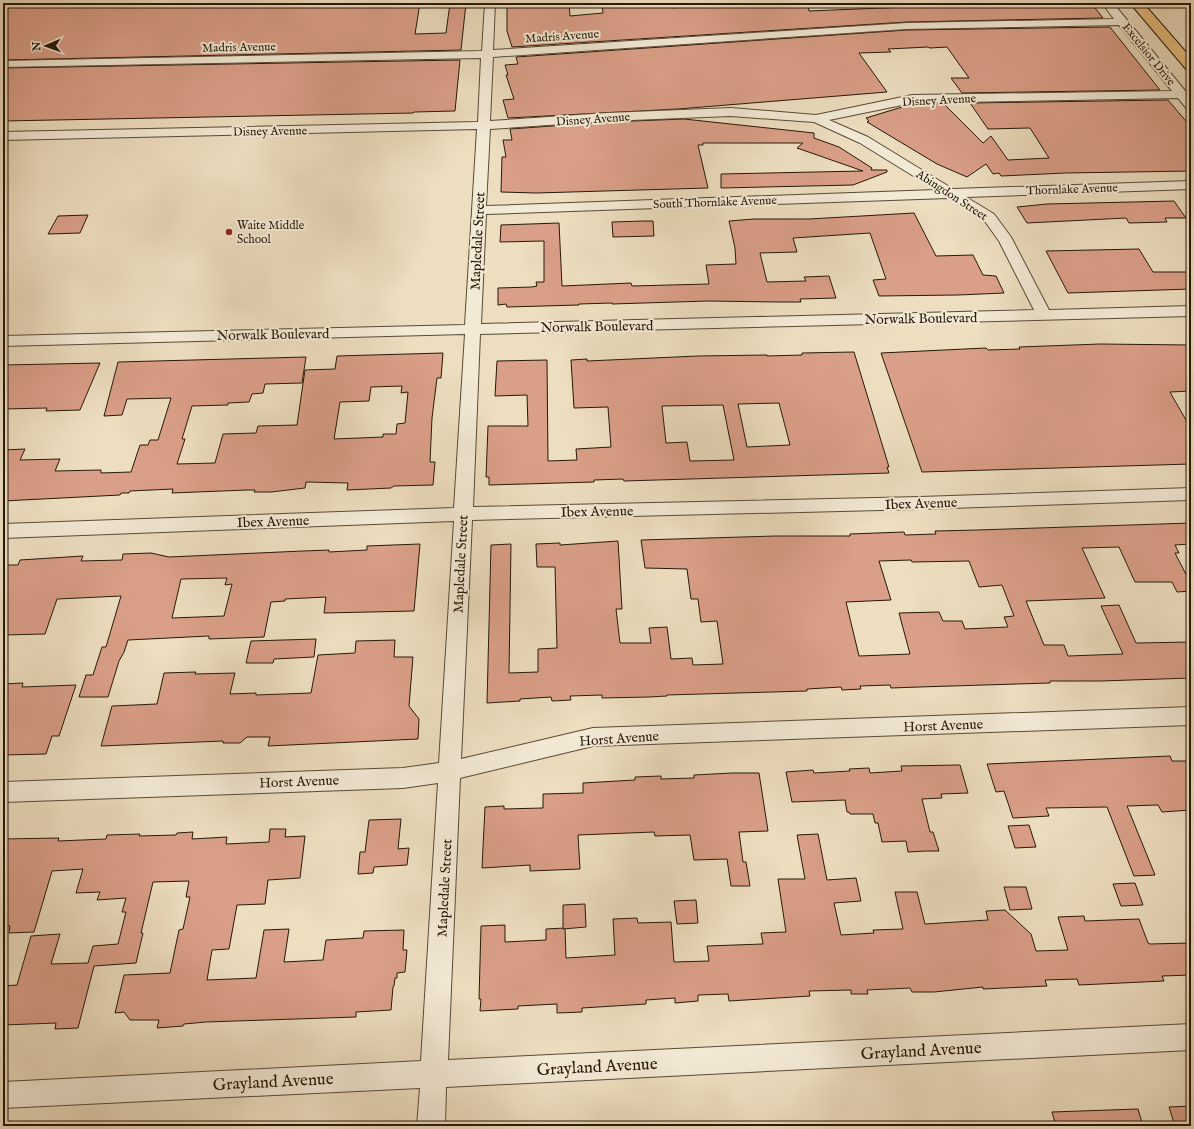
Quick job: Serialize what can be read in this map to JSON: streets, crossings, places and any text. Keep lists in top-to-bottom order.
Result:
{
  "streets": {
    "main road": ["Excelsior Drive"],
    "street": [
      "Madris Avenue",
      "Disney Avenue",
      "Thornlake Avenue",
      "Abingdon Street",
      "South Thornlake Avenue",
      "Mapledale Street",
      "Norwalk Boulevard",
      "Ibex Avenue",
      "Horst Avenue",
      "Grayland Avenue"
    ]
  },
  "crossings": [
    ["Madris Avenue", "Excelsior Drive"],
    ["Madris Avenue", "Mapledale Street"],
    ["Excelsior Drive", "Disney Avenue"],
    ["Disney Avenue", "Abingdon Street"],
    ["Disney Avenue", "Mapledale Street"],
    ["Thornlake Avenue", "Abingdon Street"],
    ["Thornlake Avenue", "South Thornlake Avenue"],
    ["Abingdon Street", "South Thornlake Avenue"],
    ["Abingdon Street", "Norwalk Boulevard"],
    ["South Thornlake Avenue", "Mapledale Street"],
    ["Mapledale Street", "Norwalk Boulevard"],
    ["Mapledale Street", "Ibex Avenue"],
    ["Mapledale Street", "Horst Avenue"],
    ["Mapledale Street", "Grayland Avenue"]
  ],
  "places": ["Waite Middle School"],
  "north": "left"
}
